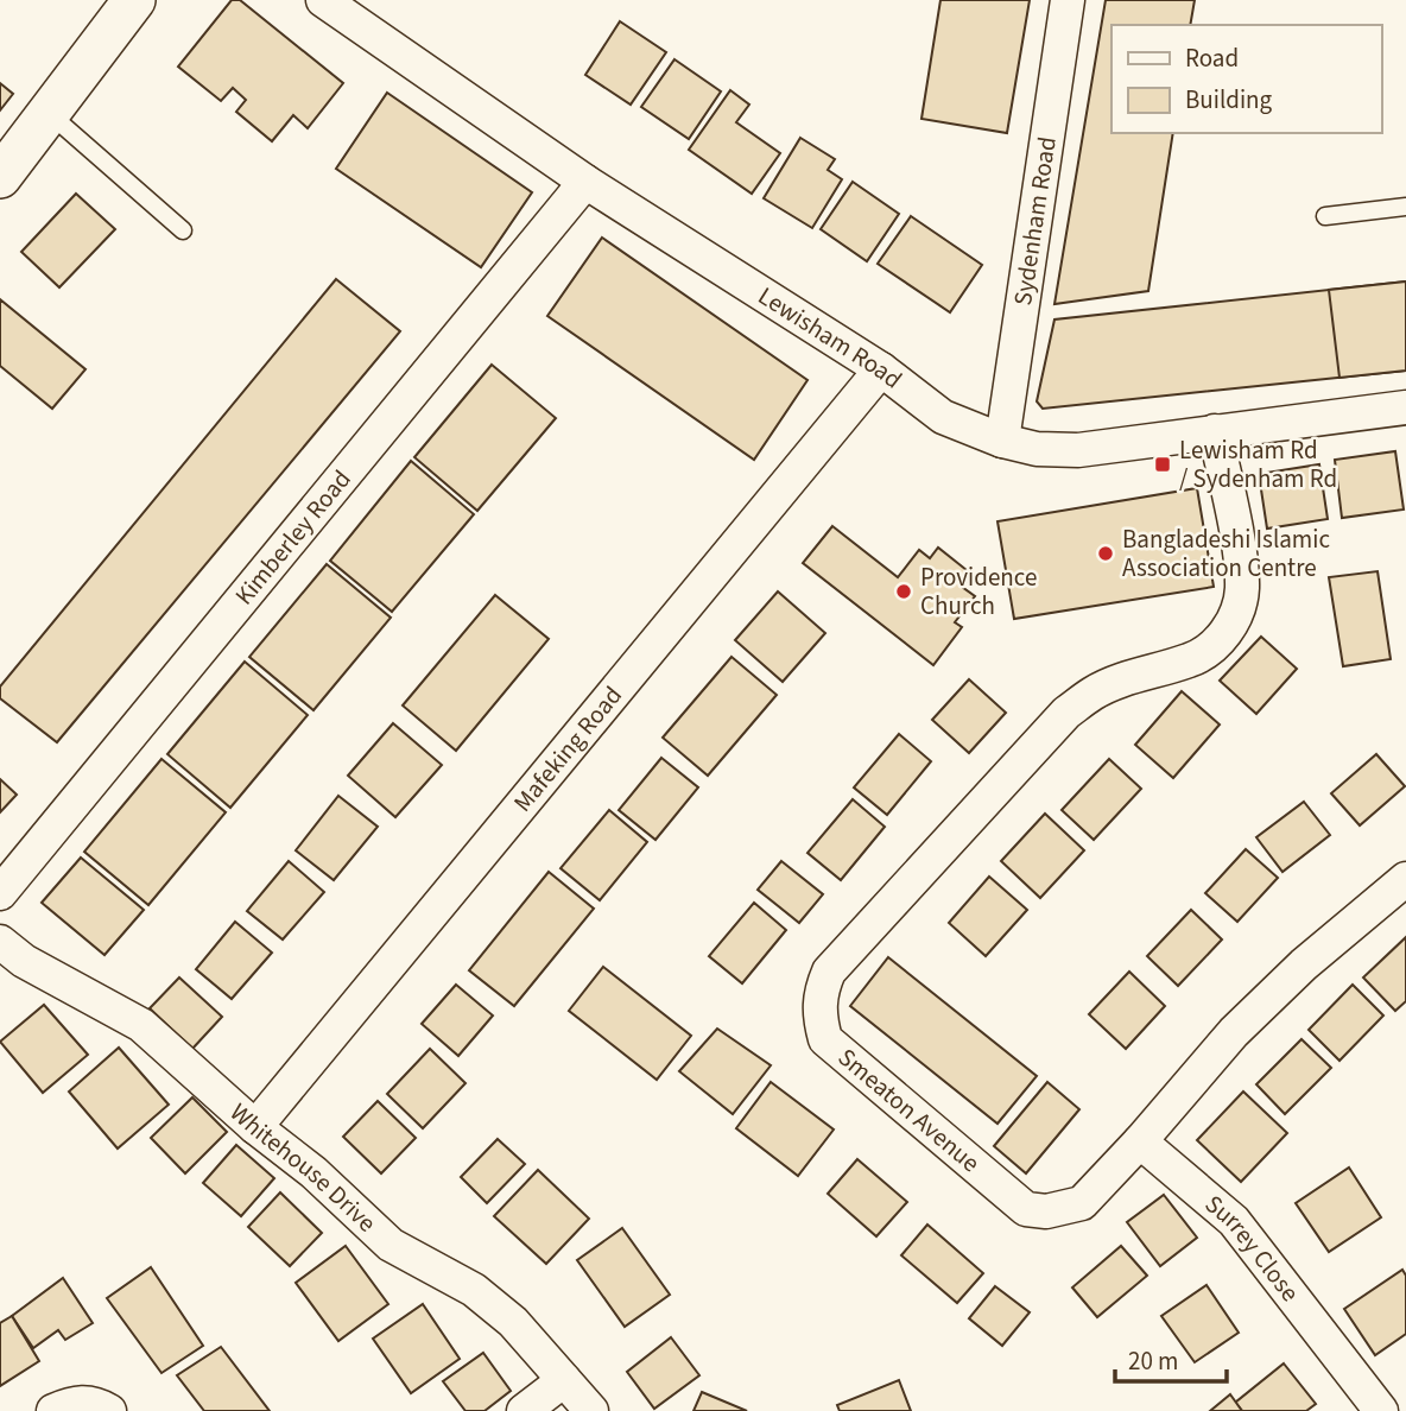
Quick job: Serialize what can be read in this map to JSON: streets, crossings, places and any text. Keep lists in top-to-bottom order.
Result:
{
  "streets": {
    "street": [
      "Sydenham Road",
      "Lewisham Road",
      "Kimberley Road",
      "Mafeking Road",
      "Smeaton Avenue",
      "Whitehouse Drive",
      "Surrey Close"
    ]
  },
  "crossings": [
    ["Sydenham Road", "Lewisham Road"],
    ["Lewisham Road", "Kimberley Road"],
    ["Lewisham Road", "Mafeking Road"],
    ["Lewisham Road", "Smeaton Avenue"],
    ["Mafeking Road", "Whitehouse Drive"],
    ["Smeaton Avenue", "Surrey Close"]
  ],
  "places": {
    "transit": ["Lewisham Rd / Sydenham Rd"],
    "other": ["Bangladeshi Islamic Association Centre", "Providence Church"]
  },
  "legend": ["Road", "Building"],
  "scale_bar": "20 m"
}
